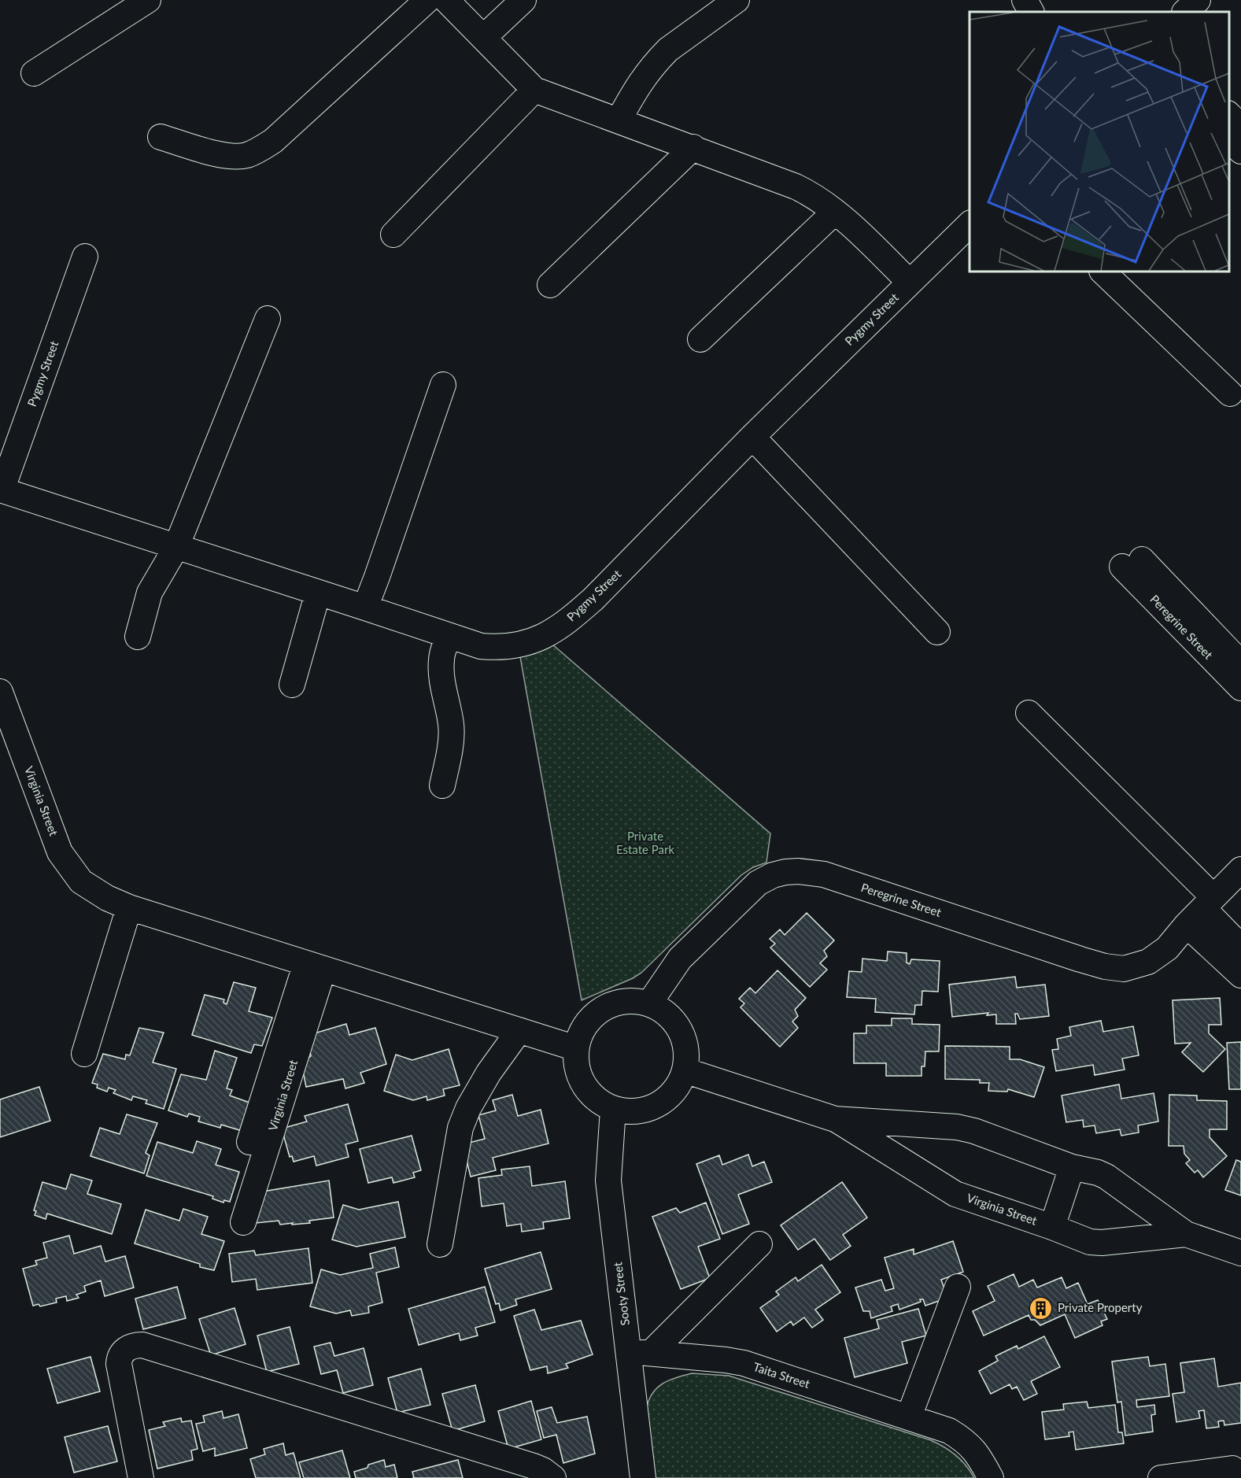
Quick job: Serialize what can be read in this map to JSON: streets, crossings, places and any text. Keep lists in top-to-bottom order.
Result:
{
  "streets": {
    "street": [
      "Pygmy Street",
      "Peregrine Street",
      "Virginia Street",
      "Sooty Street",
      "Taita Street"
    ]
  },
  "crossings": [
    ["Peregrine Street", "Virginia Street"],
    ["Peregrine Street", "Sooty Street"],
    ["Virginia Street", "Sooty Street"],
    ["Sooty Street", "Taita Street"]
  ],
  "parks": ["Private Estate Park"],
  "places": {
    "building": ["Private Property"]
  }
}
